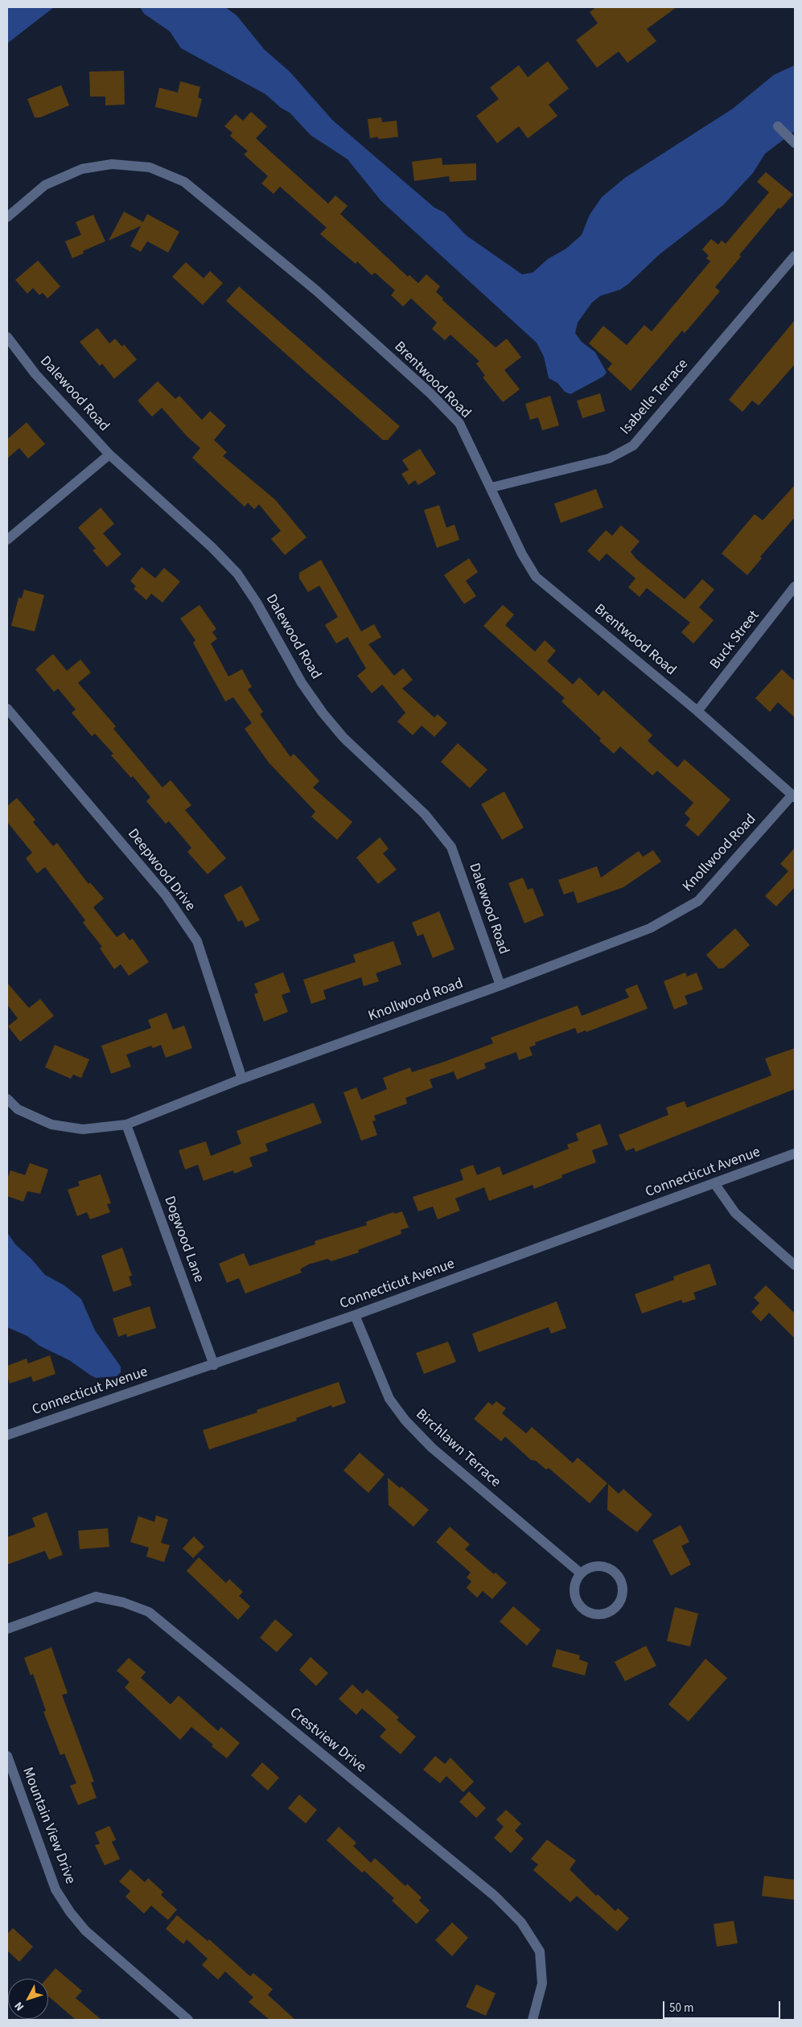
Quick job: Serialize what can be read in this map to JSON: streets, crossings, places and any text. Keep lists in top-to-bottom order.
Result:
{
  "streets": {
    "street": [
      "Brentwood Road",
      "Dalewood Road",
      "Isabelle Terrace",
      "Buck Street",
      "Knollwood Road",
      "Deepwood Drive",
      "Connecticut Avenue",
      "Dogwood Lane",
      "Birchlawn Terrace",
      "Crestview Drive",
      "Mountain View Drive"
    ]
  },
  "crossings": [
    ["Brentwood Road", "Isabelle Terrace"],
    ["Brentwood Road", "Buck Street"],
    ["Brentwood Road", "Knollwood Road"],
    ["Dalewood Road", "Knollwood Road"],
    ["Knollwood Road", "Deepwood Drive"],
    ["Knollwood Road", "Dogwood Lane"],
    ["Connecticut Avenue", "Dogwood Lane"],
    ["Connecticut Avenue", "Birchlawn Terrace"]
  ],
  "scale_bar": "50 m",
  "north": "bottom left"
}
